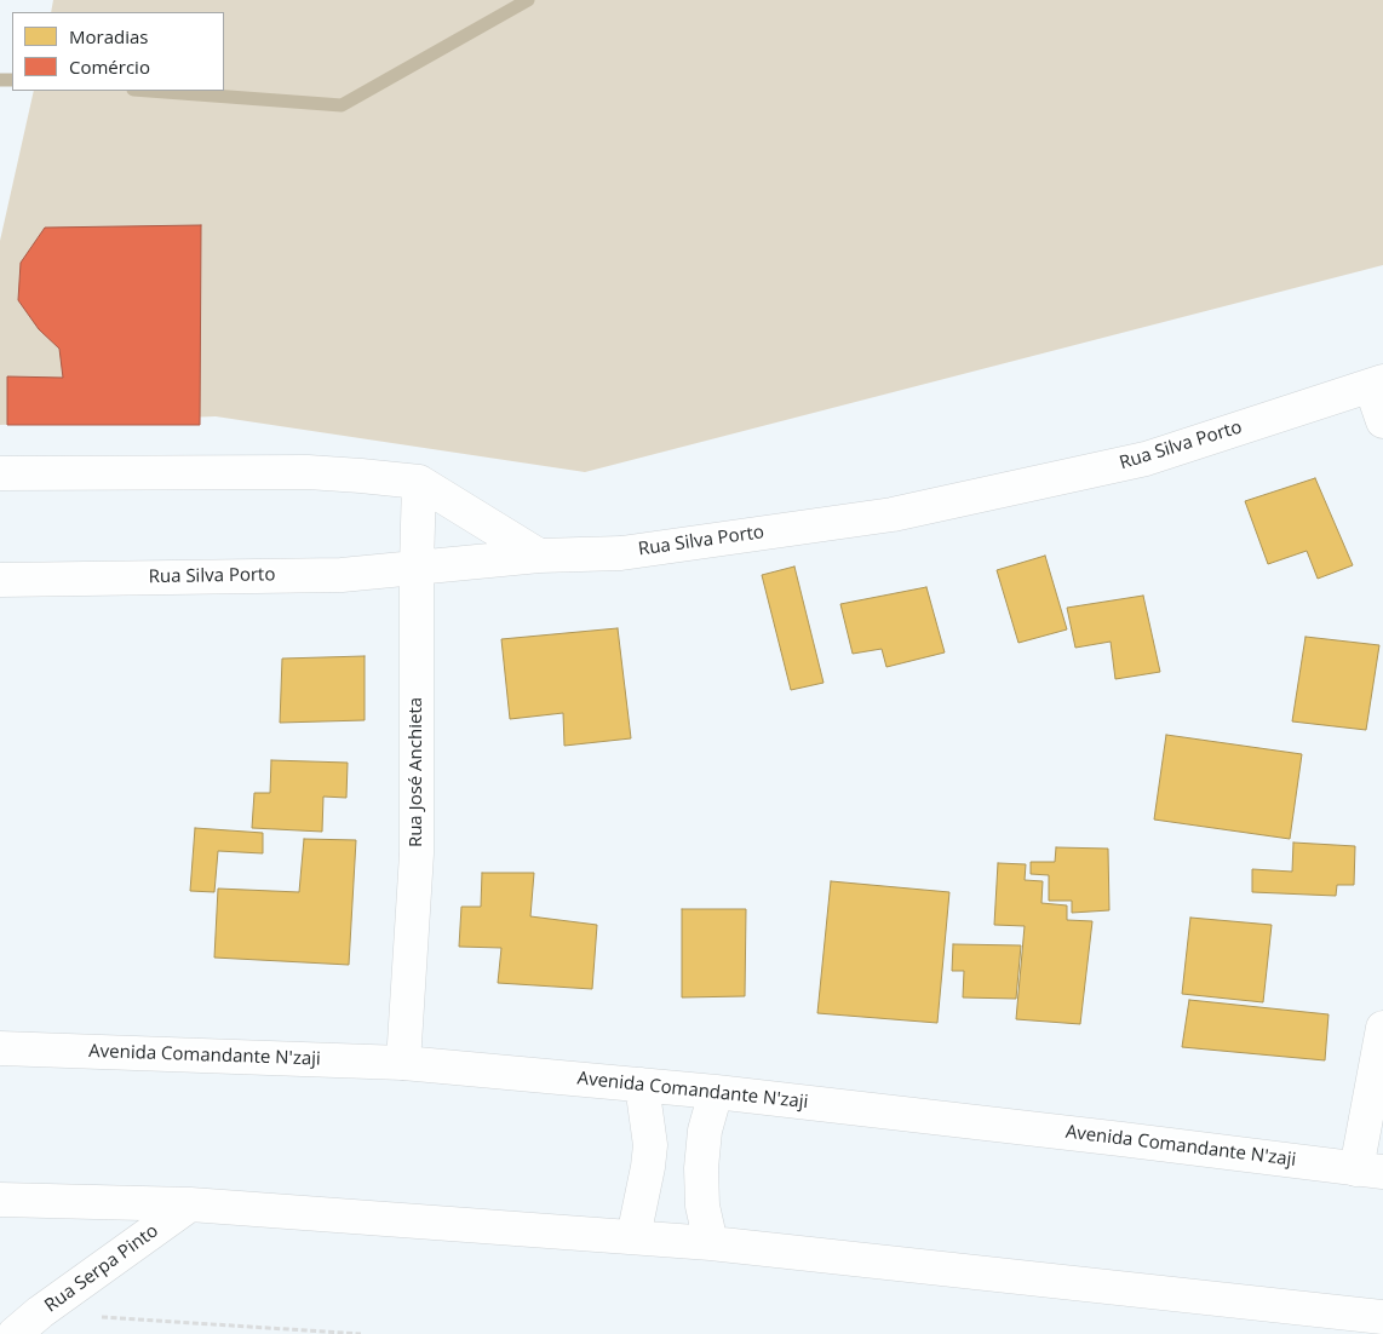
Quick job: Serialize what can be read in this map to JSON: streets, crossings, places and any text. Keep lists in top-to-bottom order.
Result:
{
  "streets": {
    "street": [
      "Rua Silva Porto",
      "Rua José Anchieta",
      "Avenida Comandante N'zaji",
      "Rua Serpa Pinto"
    ]
  },
  "crossings": [
    ["Rua Silva Porto", "Rua José Anchieta"],
    ["Rua José Anchieta", "Avenida Comandante N'zaji"]
  ],
  "legend": ["Moradias", "Comércio"]
}
